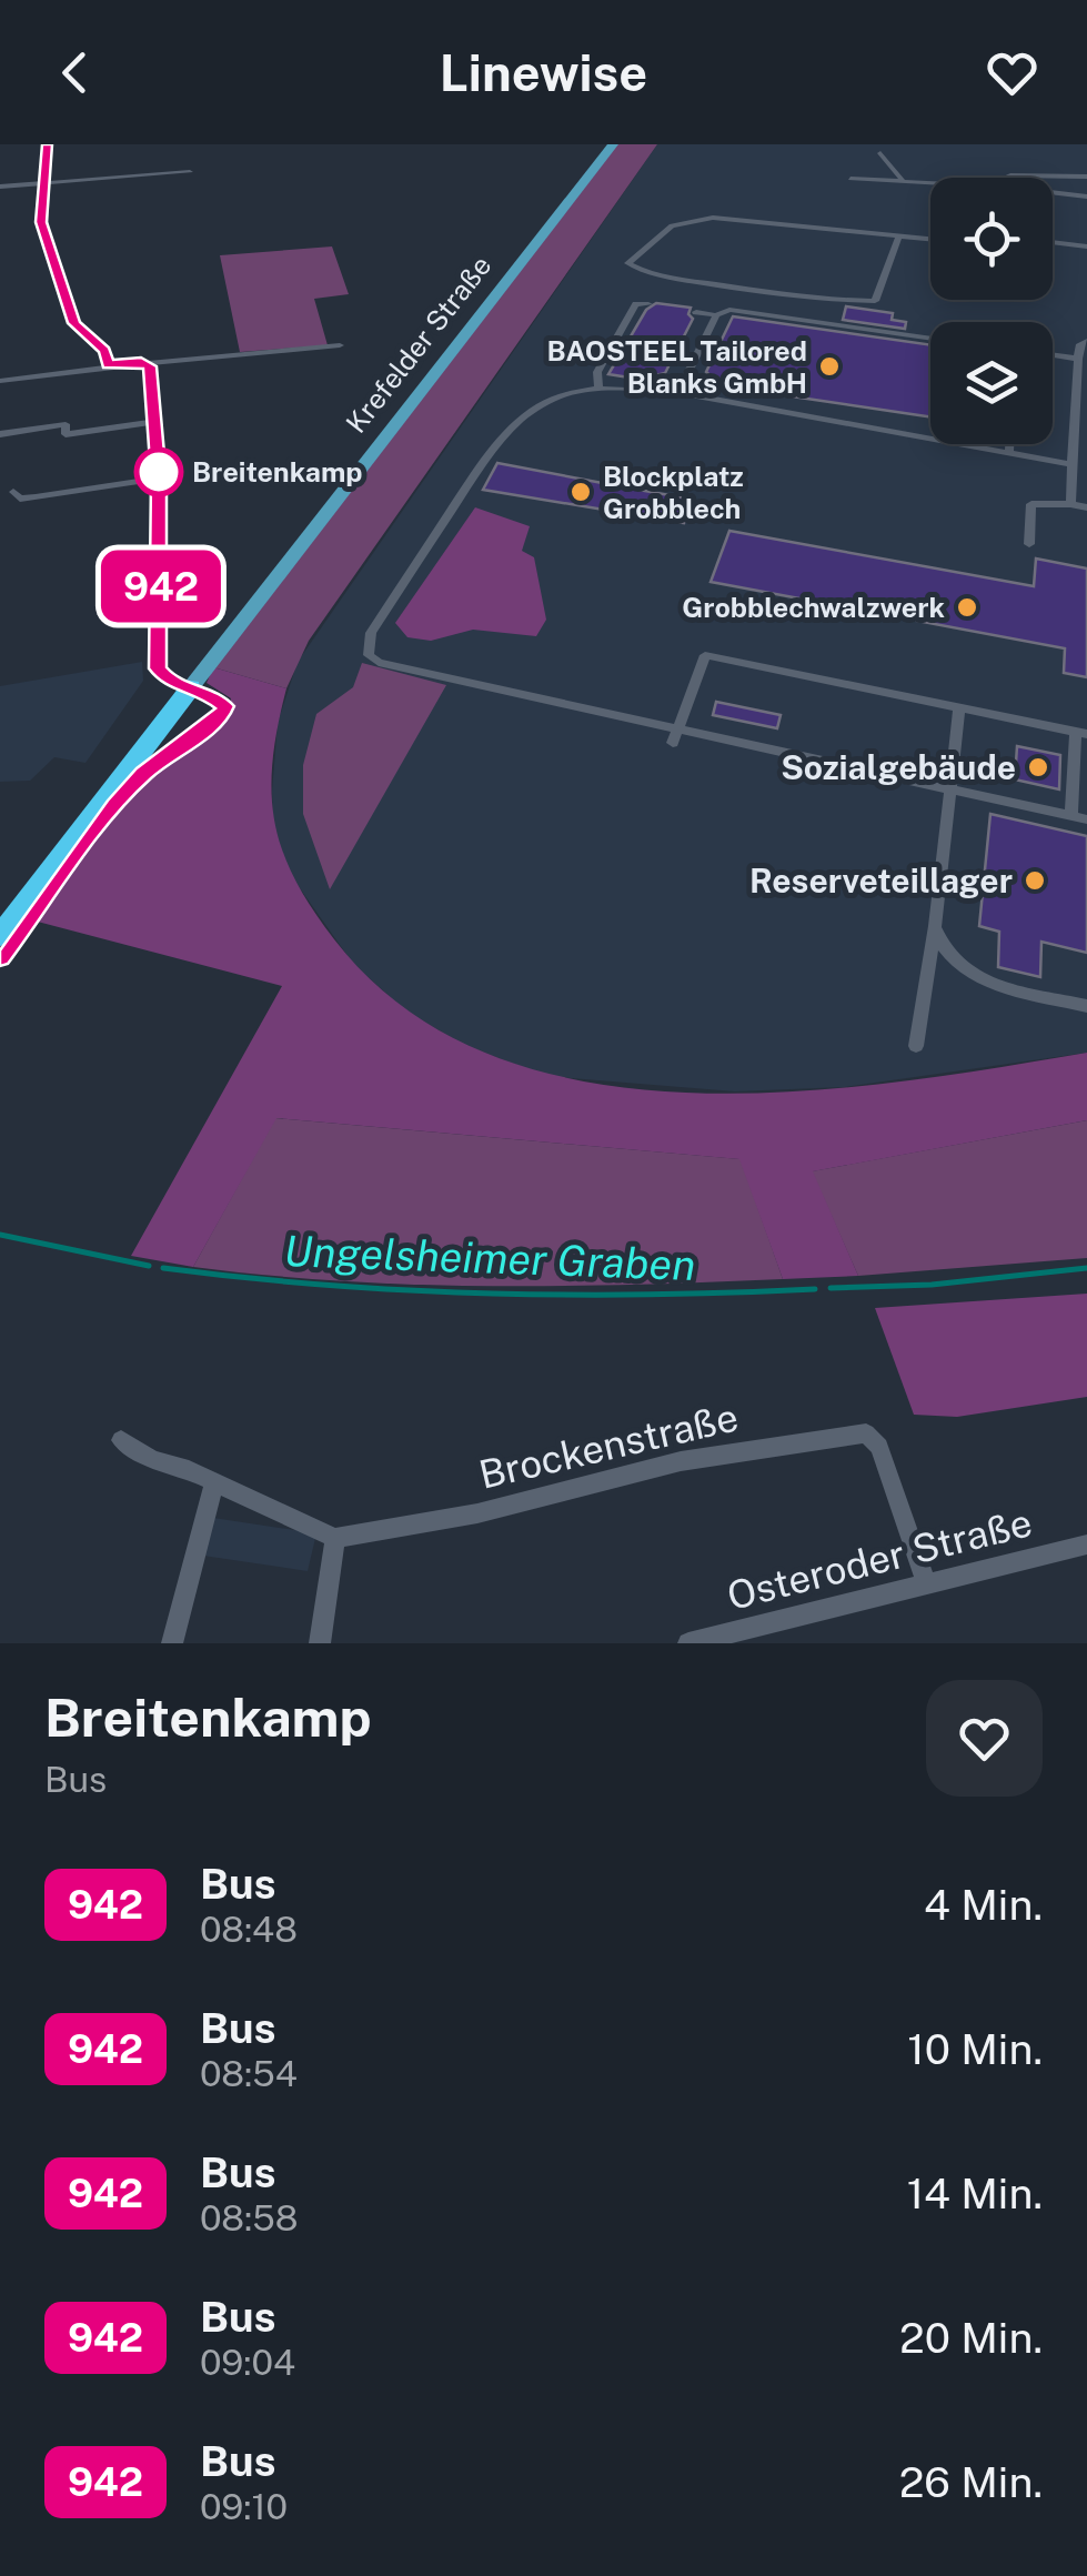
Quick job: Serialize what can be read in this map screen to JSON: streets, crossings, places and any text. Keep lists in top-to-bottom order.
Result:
{
  "streets": {
    "highway": ["Krefelder Straße"],
    "street": ["Brockenstraße", "Osteroder Straße"]
  },
  "crossings": [
    ["Brockenstraße", "Osteroder Straße"]
  ],
  "water": ["Ungelsheimer Graben"],
  "places": [
    "BAOSTEEL Tailored Blanks GmbH",
    "Breitenkamp",
    "Blockplatz Grobblech",
    "Grobblechwalzwerk",
    "Sozialgebäude",
    "Reserveteillager"
  ],
  "lines": ["bus line 942"],
  "page": {
    "header": "Linewise",
    "on_map": "942",
    "heading": ["Breitenkamp", "Bus"],
    "list": [
      {
        "mark": "942",
        "name": "Bus",
        "note": "08:48",
        "value": "4 Min."
      },
      {
        "mark": "942",
        "name": "Bus",
        "note": "08:54",
        "value": "10 Min."
      },
      {
        "mark": "942",
        "name": "Bus",
        "note": "08:58",
        "value": "14 Min."
      },
      {
        "mark": "942",
        "name": "Bus",
        "note": "09:04",
        "value": "20 Min."
      },
      {
        "mark": "942",
        "name": "Bus",
        "note": "09:10",
        "value": "26 Min."
      }
    ]
  }
}
